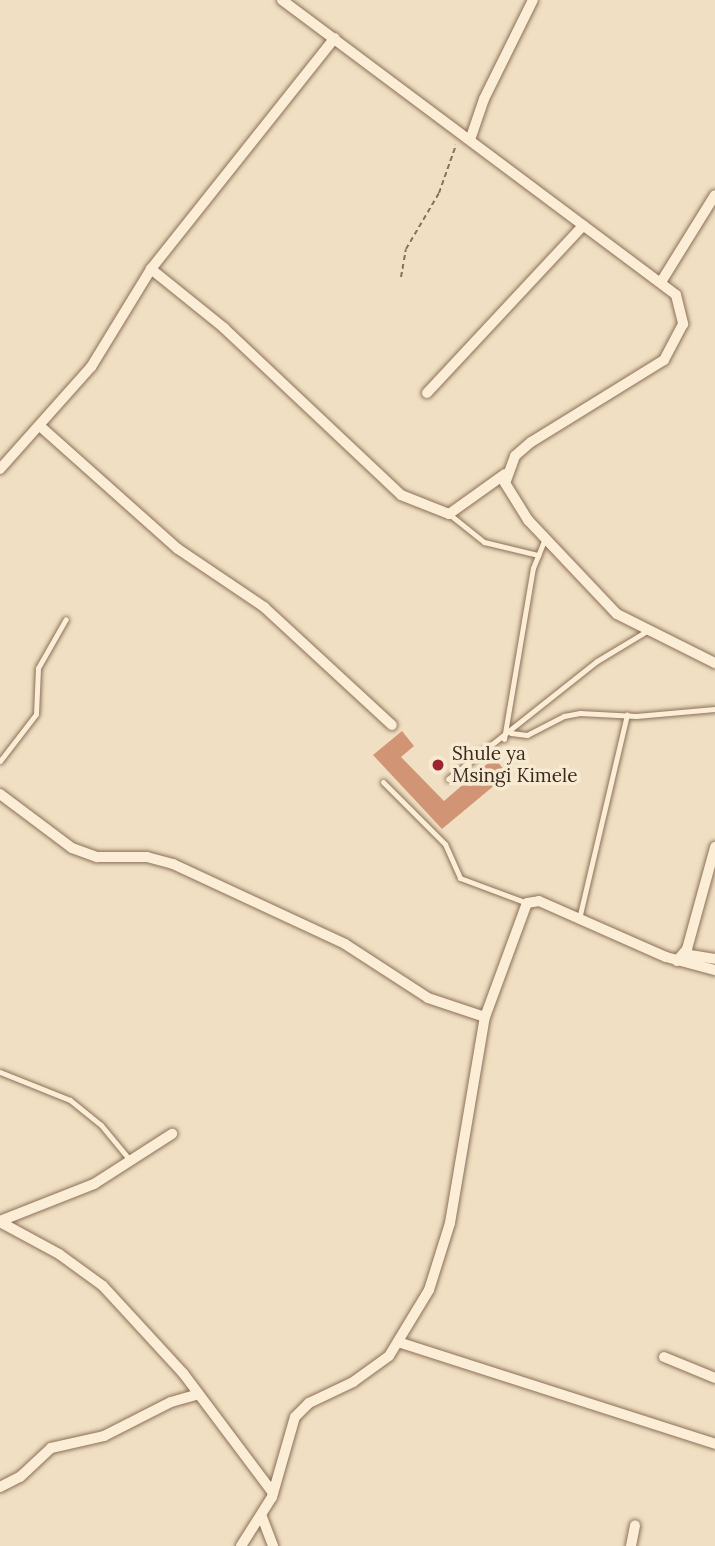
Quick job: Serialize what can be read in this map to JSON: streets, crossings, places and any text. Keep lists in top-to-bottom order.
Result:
{
  "places": ["Shule ya Msingi Kimele"]
}
